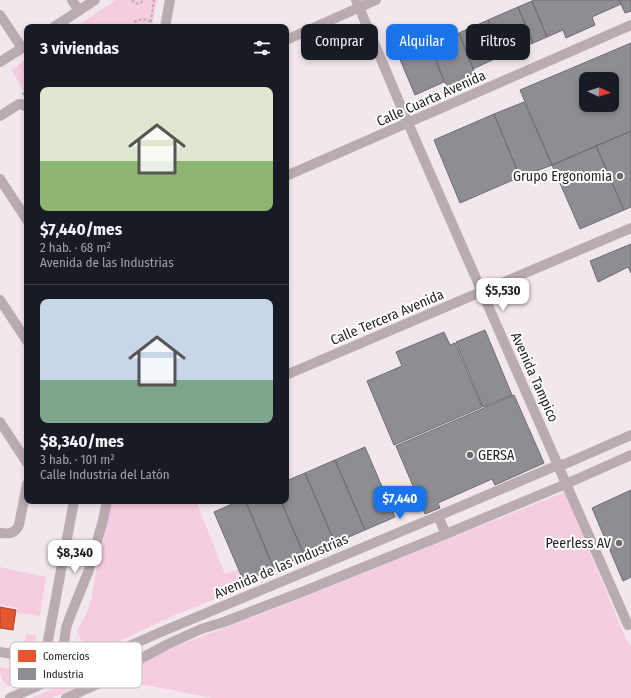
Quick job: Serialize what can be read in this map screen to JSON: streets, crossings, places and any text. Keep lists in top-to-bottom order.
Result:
{
  "streets": {
    "street": [
      "Calle Cuarta Avenida",
      "Calle Tercera Avenida",
      "Avenida Tampico",
      "Avenida de las Industrias"
    ]
  },
  "crossings": [
    ["Calle Cuarta Avenida", "Avenida Tampico"],
    ["Calle Tercera Avenida", "Avenida Tampico"],
    ["Avenida Tampico", "Avenida de las Industrias"]
  ],
  "places": ["Grupo Ergonomia", "GERSA", "Peerless AV"],
  "legend": ["Comercios", "Industria"],
  "north": "right",
  "page": {
    "chip": ["Comprar", "Alquilar", "Filtros"],
    "heading": "3 viviendas",
    "list": [
      {
        "name": "$7,440/mes",
        "note": "2 hab. · 68 m² · Avenida de las Industrias"
      },
      {
        "name": "$8,340/mes",
        "note": "3 hab. · 101 m² · Calle Industria del Latón"
      }
    ],
    "price": ["$5,530", "$7,440", "$8,340"]
  }
}
